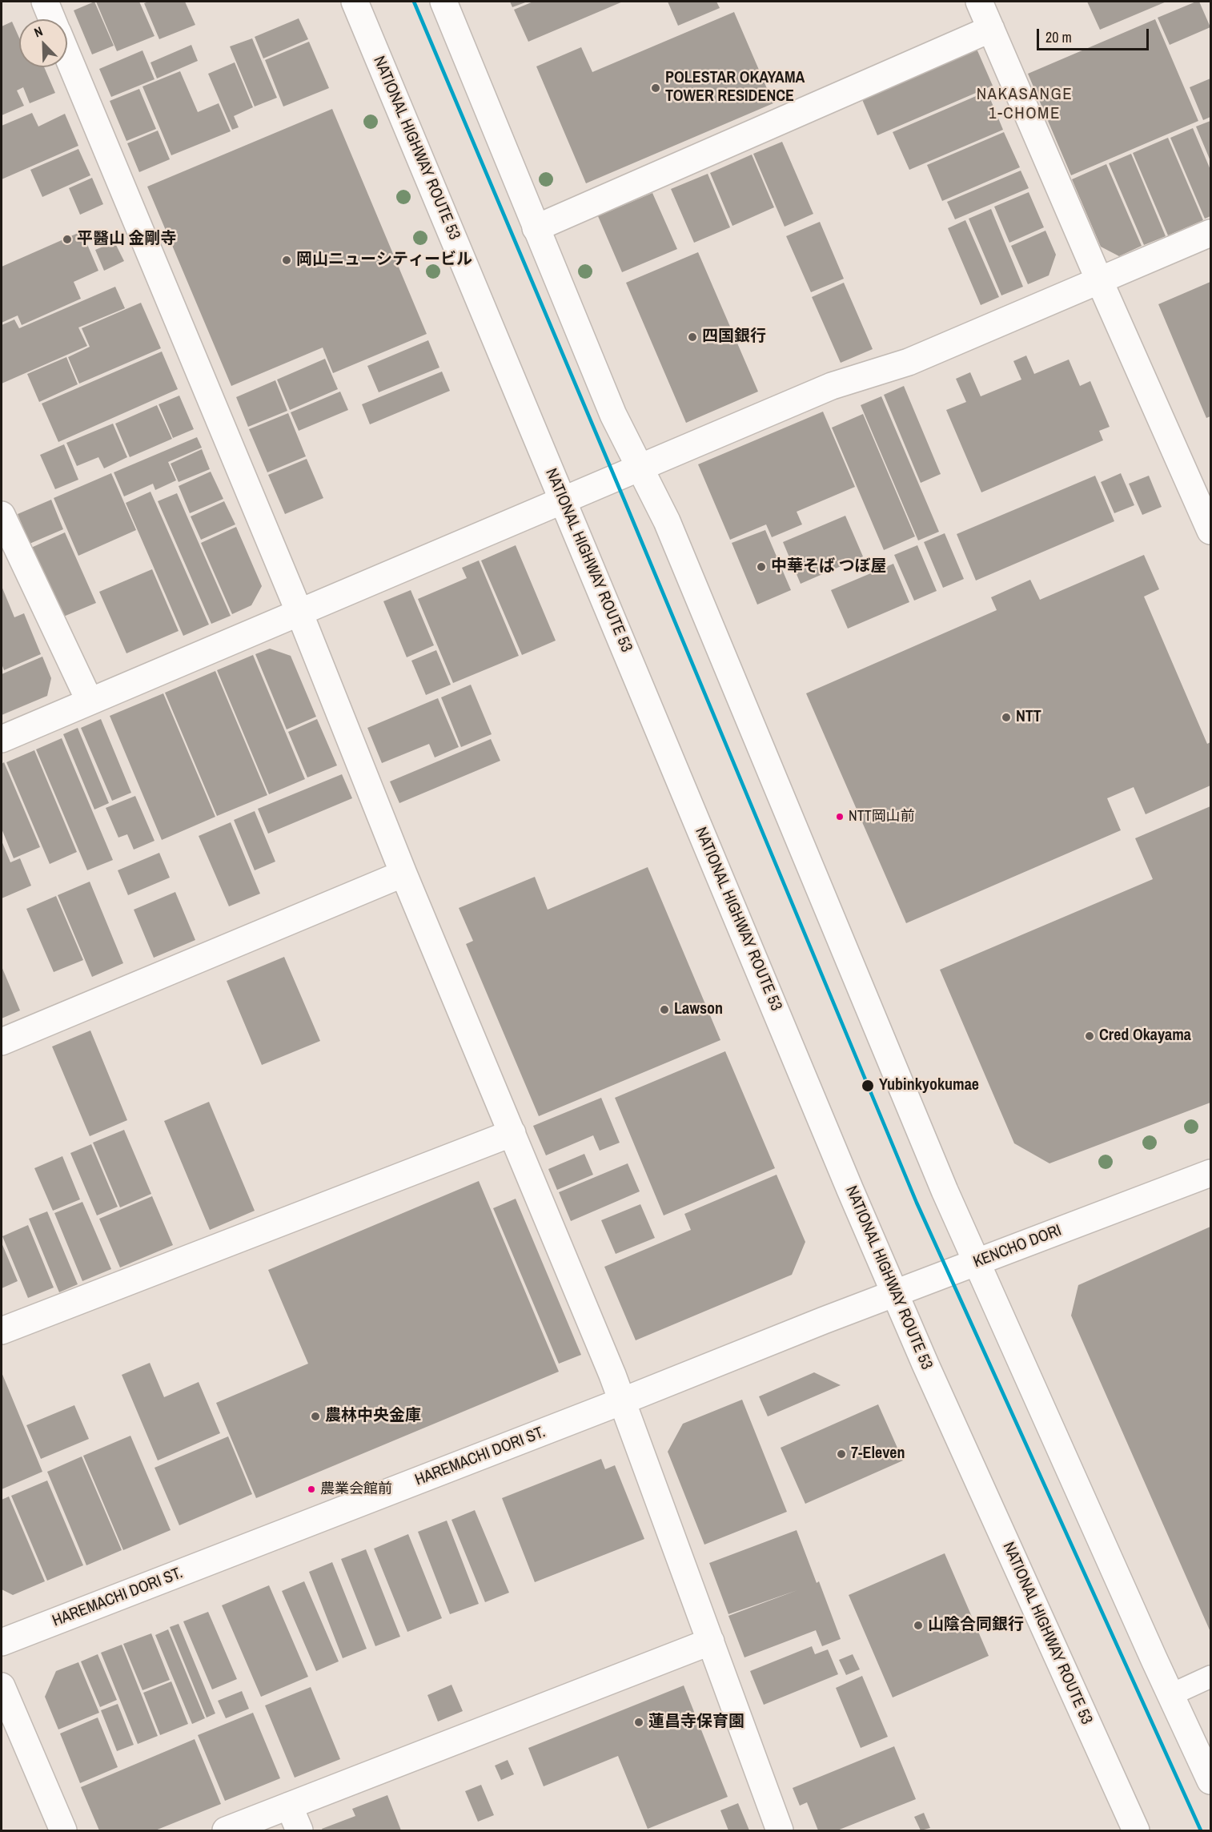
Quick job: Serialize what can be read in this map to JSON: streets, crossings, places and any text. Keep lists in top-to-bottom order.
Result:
{
  "streets": {
    "main road": ["NATIONAL HIGHWAY ROUTE 53", "KENCHO DORI", "HAREMACHI DORI ST."]
  },
  "crossings": [
    ["NATIONAL HIGHWAY ROUTE 53", "KENCHO DORI"],
    ["KENCHO DORI", "HAREMACHI DORI ST."]
  ],
  "districts": ["NAKASANGE 1-CHOME"],
  "places": [
    "POLESTAR OKAYAMA TOWER RESIDENCE",
    "平醫山 金剛寺",
    "岡山ニューシティービル",
    "四国銀行",
    "中華そば つぼ屋",
    "NTT",
    "NTT岡山前",
    "Lawson",
    "Cred Okayama",
    "Yubinkyokumae",
    "農林中央金庫",
    "7-Eleven",
    "農業会館前",
    "山陰合同銀行",
    "蓮昌寺保育園"
  ],
  "scale_bar": "20 m",
  "north": "top left"
}
